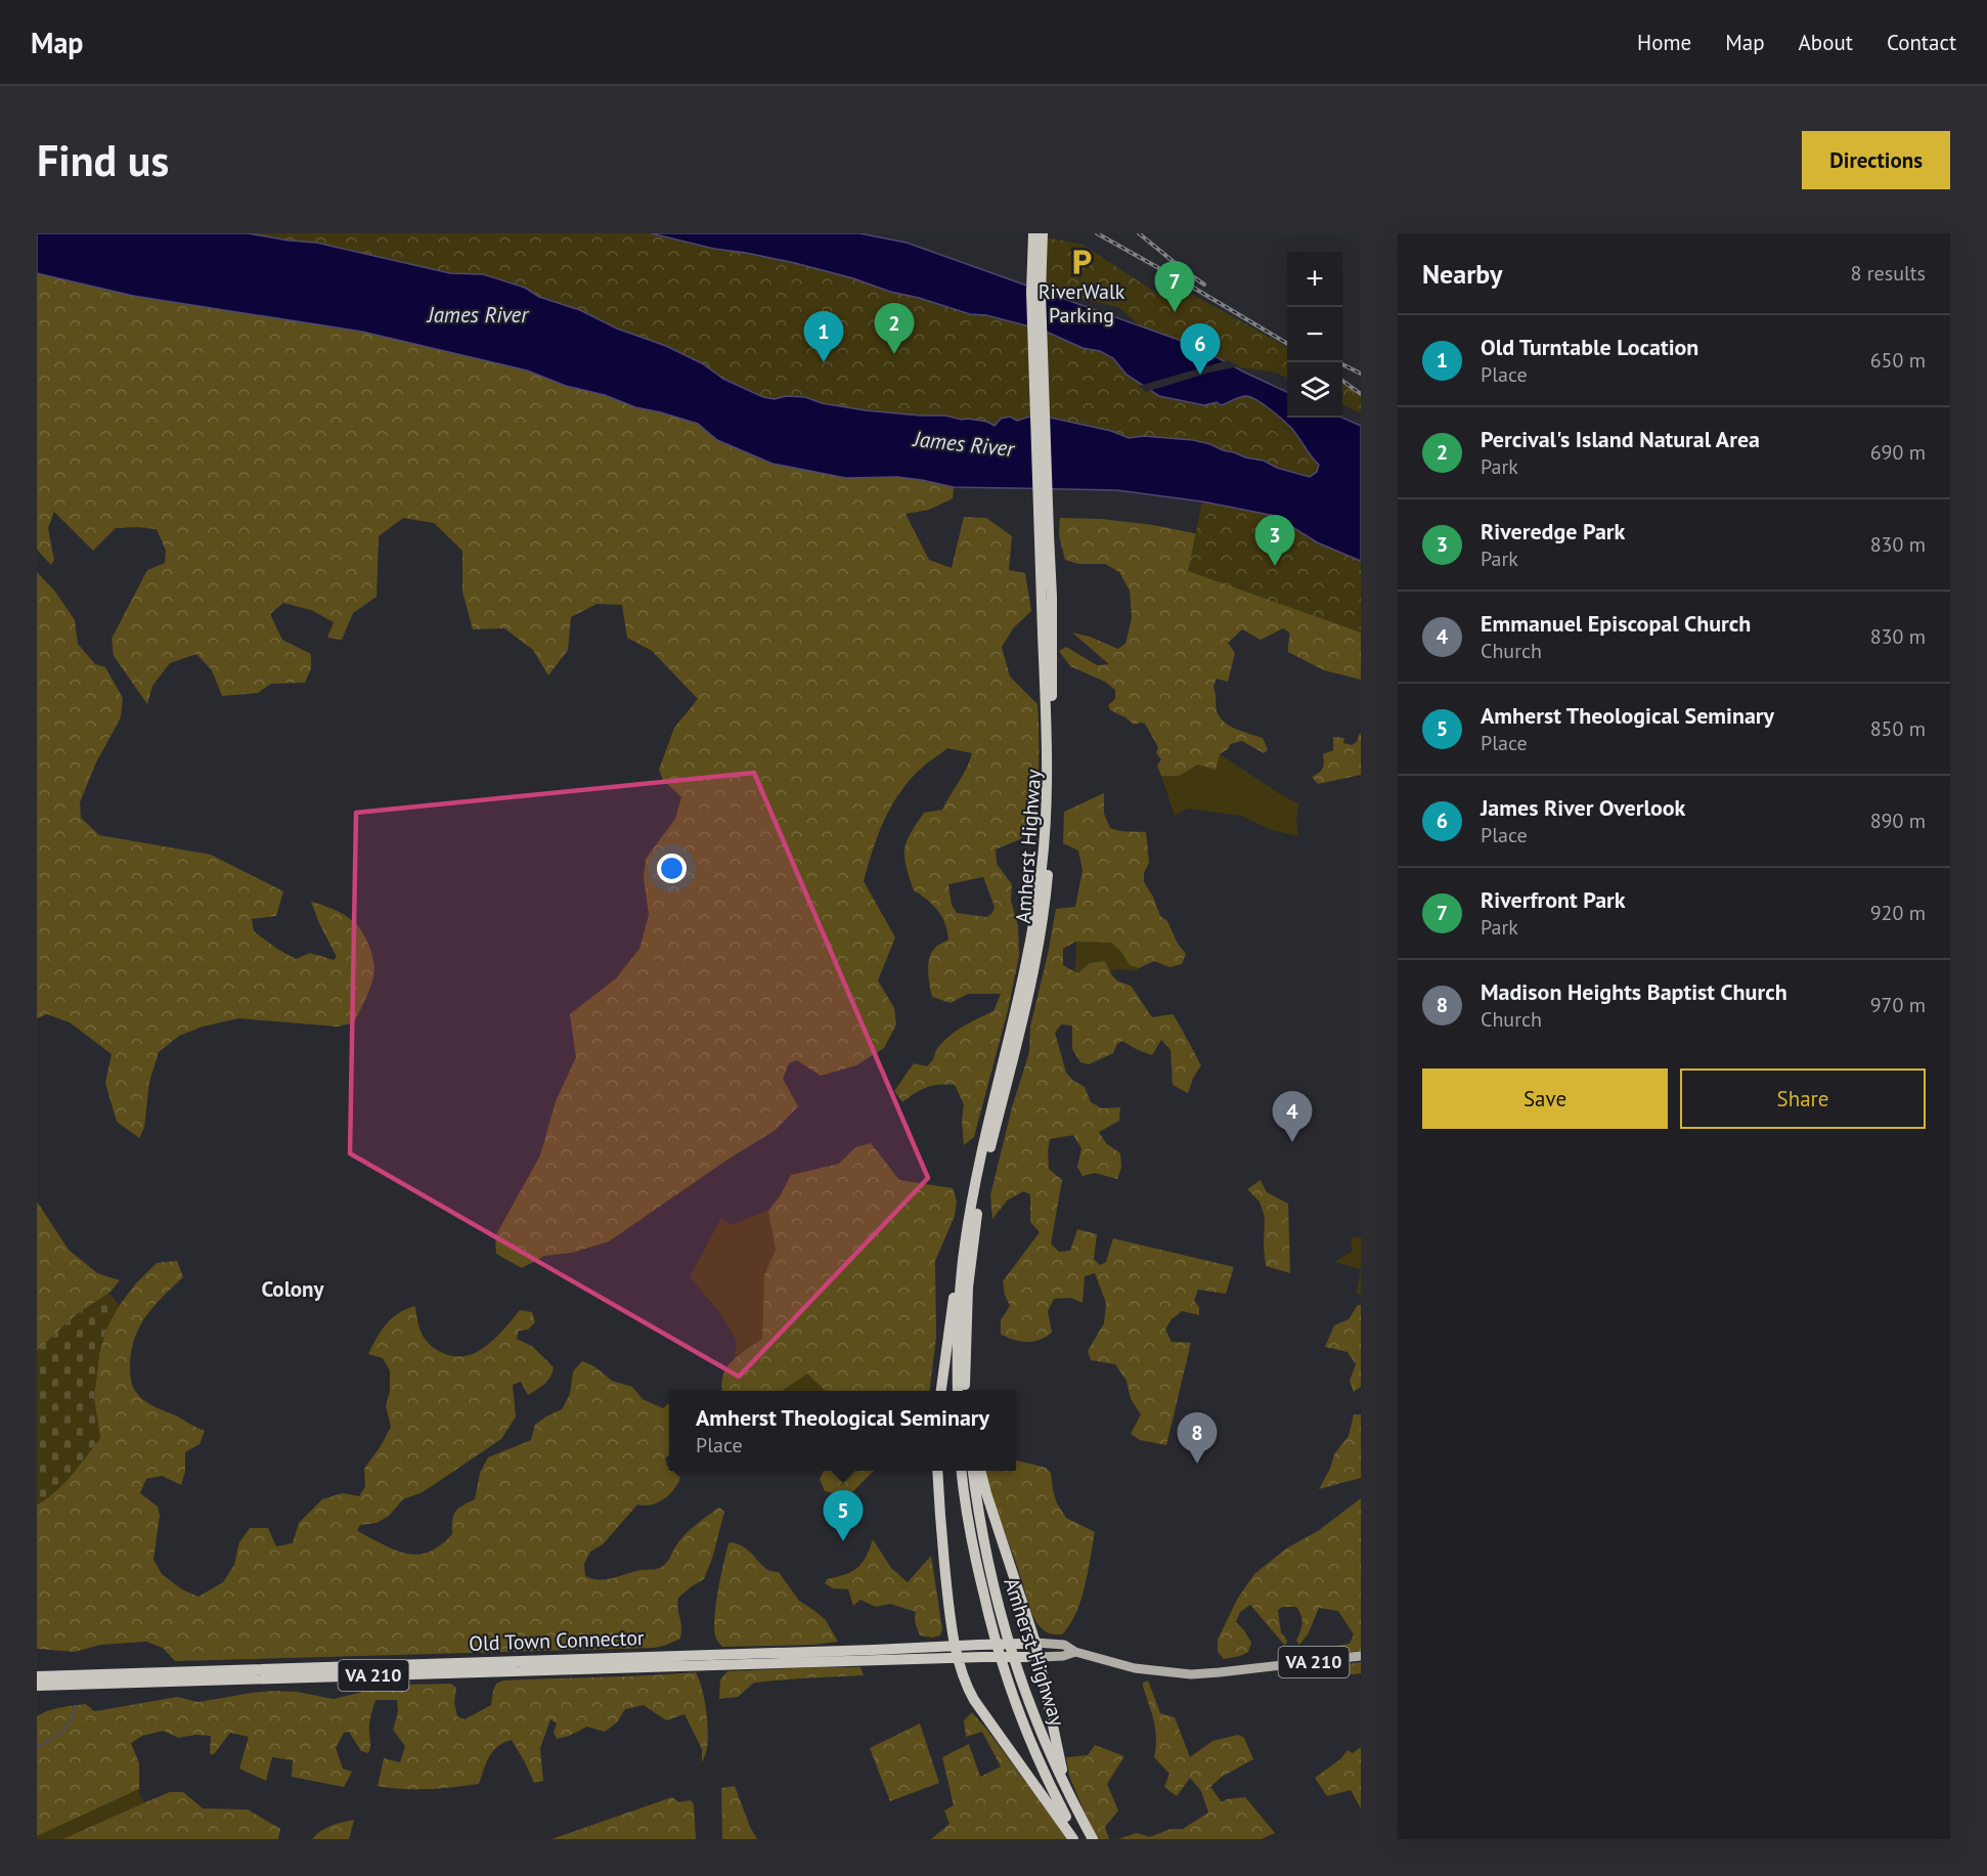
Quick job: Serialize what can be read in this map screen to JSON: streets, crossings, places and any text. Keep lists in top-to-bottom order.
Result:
{
  "streets": {
    "highway": ["Amherst Highway", "Old Town Connector", "VA 210"]
  },
  "districts": ["Colony"],
  "water": ["James River"],
  "places": {
    "parking": ["RiverWalk Parking"]
  },
  "page": {
    "header": "Map",
    "nav": [
      "Home",
      "Map",
      "About",
      "Contact"
    ],
    "buttons": [
      "Directions",
      ["Save", "Share"]
    ],
    "title": "Find us",
    "heading": ["Nearby", "8 results"],
    "map_buttons": ["+", "−"],
    "pins": [
      "7",
      "2",
      "1",
      "6",
      "3",
      "4",
      "8",
      "5"
    ],
    "list": [
      {
        "mark": "1",
        "name": "Old Turntable Location",
        "note": "Place",
        "value": "650 m"
      },
      {
        "mark": "2",
        "name": "Percival's Island Natural Area",
        "note": "Park",
        "value": "690 m"
      },
      {
        "mark": "3",
        "name": "Riveredge Park",
        "note": "Park",
        "value": "830 m"
      },
      {
        "mark": "4",
        "name": "Emmanuel Episcopal Church",
        "note": "Church",
        "value": "830 m"
      },
      {
        "mark": "5",
        "name": "Amherst Theological Seminary",
        "note": "Place",
        "value": "850 m"
      },
      {
        "mark": "6",
        "name": "James River Overlook",
        "note": "Place",
        "value": "890 m"
      },
      {
        "mark": "7",
        "name": "Riverfront Park",
        "note": "Park",
        "value": "920 m"
      },
      {
        "mark": "8",
        "name": "Madison Heights Baptist Church",
        "note": "Church",
        "value": "970 m"
      }
    ],
    "popup": ["Amherst Theological Seminary", "Place"]
  }
}
